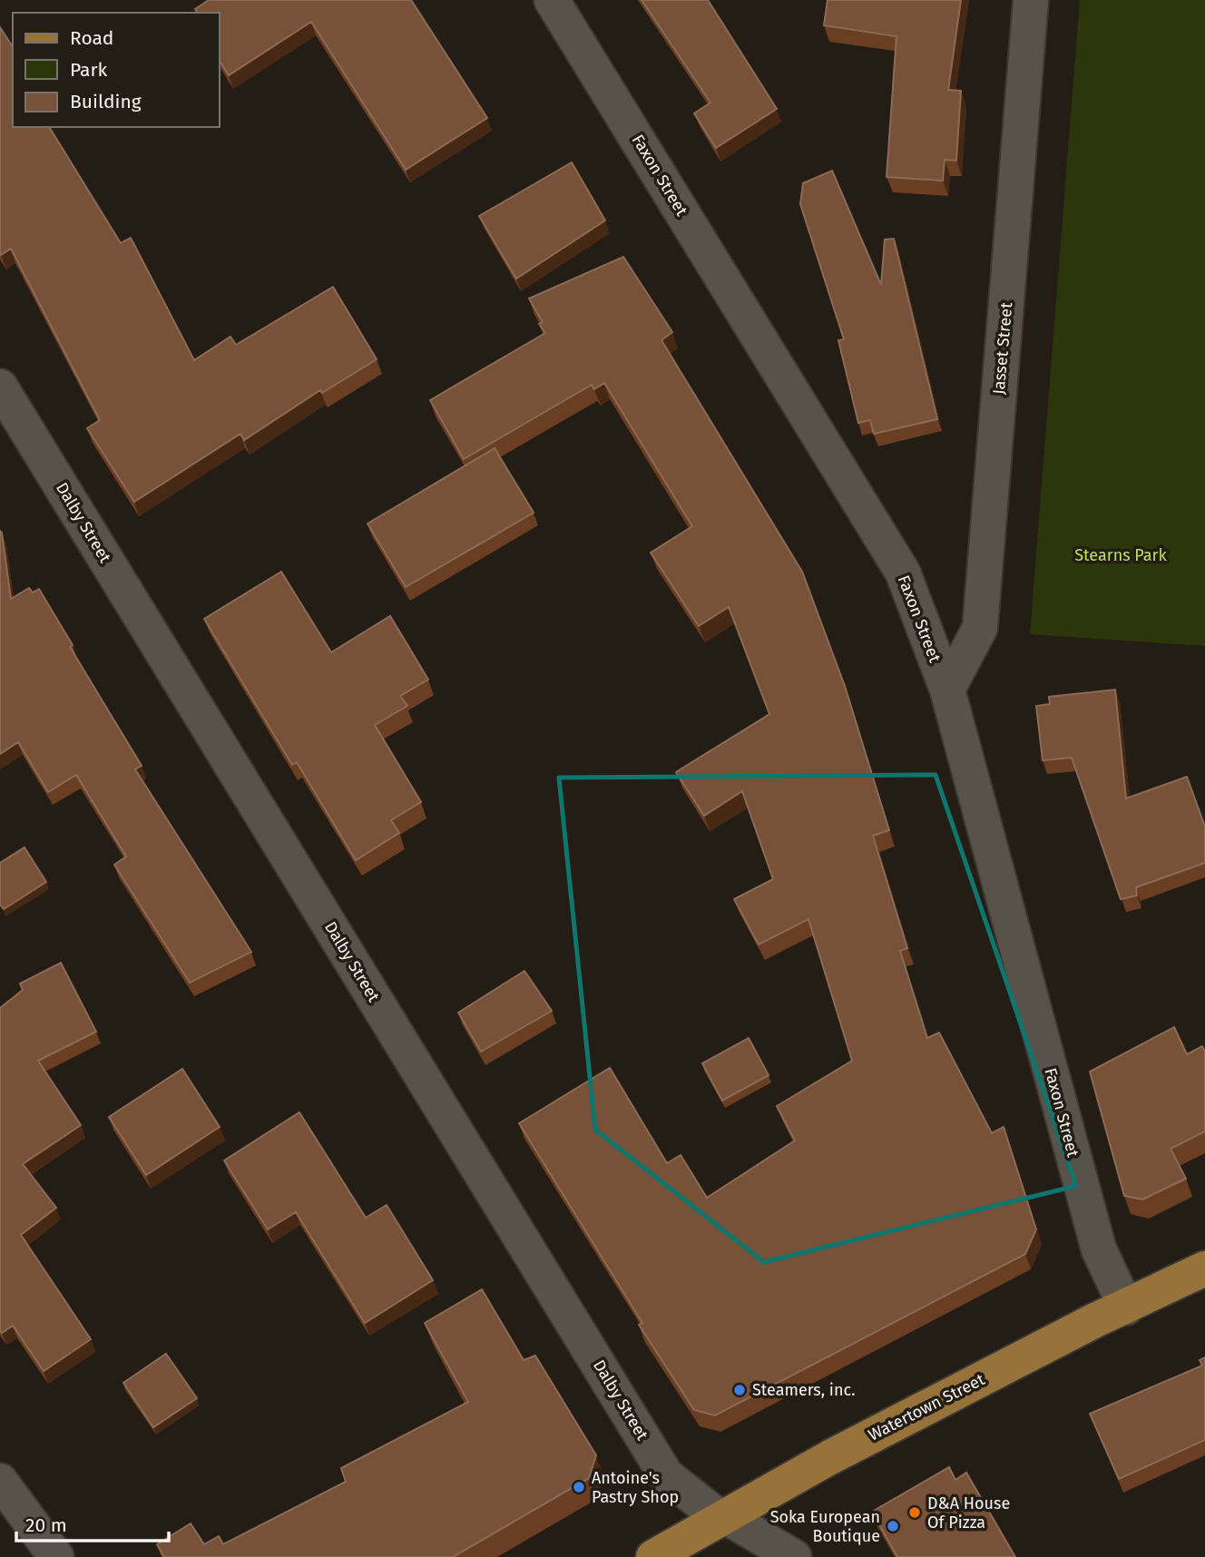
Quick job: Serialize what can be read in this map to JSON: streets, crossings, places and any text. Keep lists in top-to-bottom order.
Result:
{
  "streets": {
    "main road": ["Watertown Street"],
    "street": ["Faxon Street", "Jasset Street", "Dalby Street"]
  },
  "crossings": [
    ["Faxon Street", "Jasset Street"],
    ["Faxon Street", "Watertown Street"],
    ["Dalby Street", "Watertown Street"]
  ],
  "parks": ["Stearns Park"],
  "places": [
    "Steamers, inc.",
    "Antoine's Pastry Shop",
    "D&A House Of Pizza",
    "Soka European Boutique"
  ],
  "legend": ["Road", "Park", "Building"],
  "scale_bar": "20 m"
}
